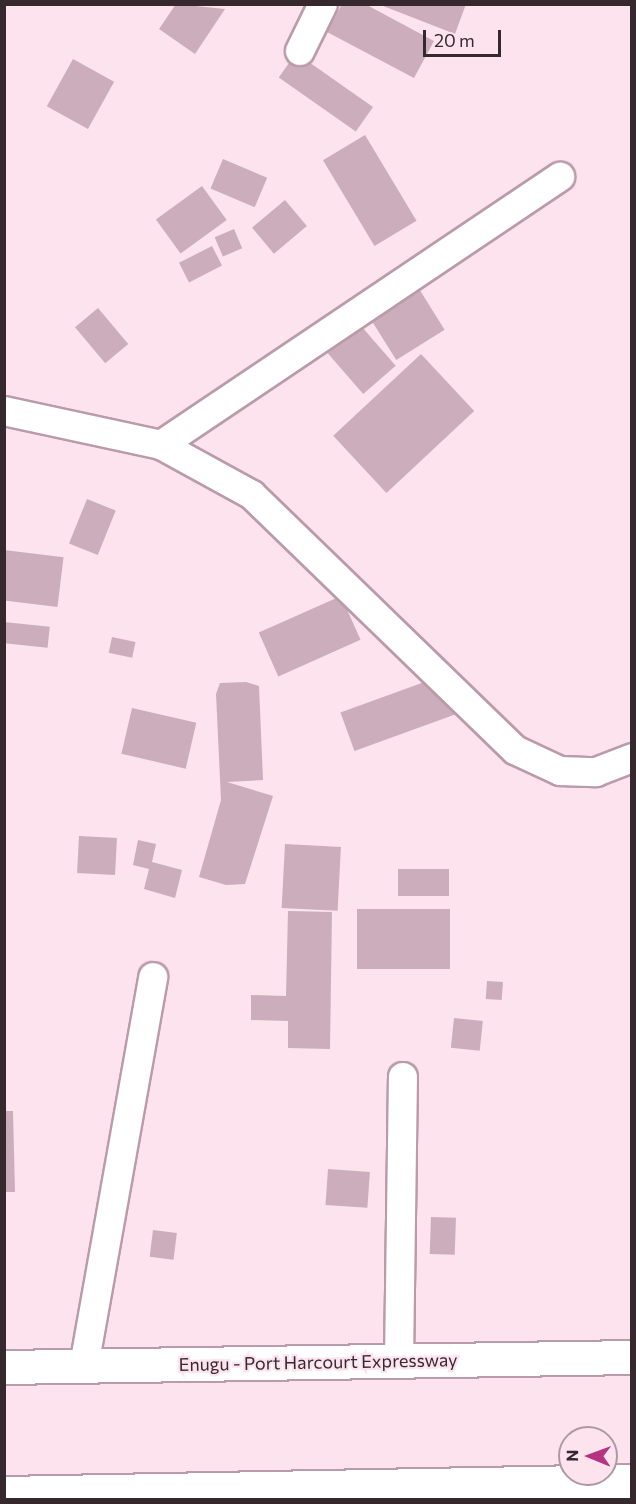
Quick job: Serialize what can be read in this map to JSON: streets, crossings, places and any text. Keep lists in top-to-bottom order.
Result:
{
  "streets": {
    "highway": ["Enugu - Port Harcourt Expressway"]
  },
  "scale_bar": "20 m",
  "north": "left"
}
